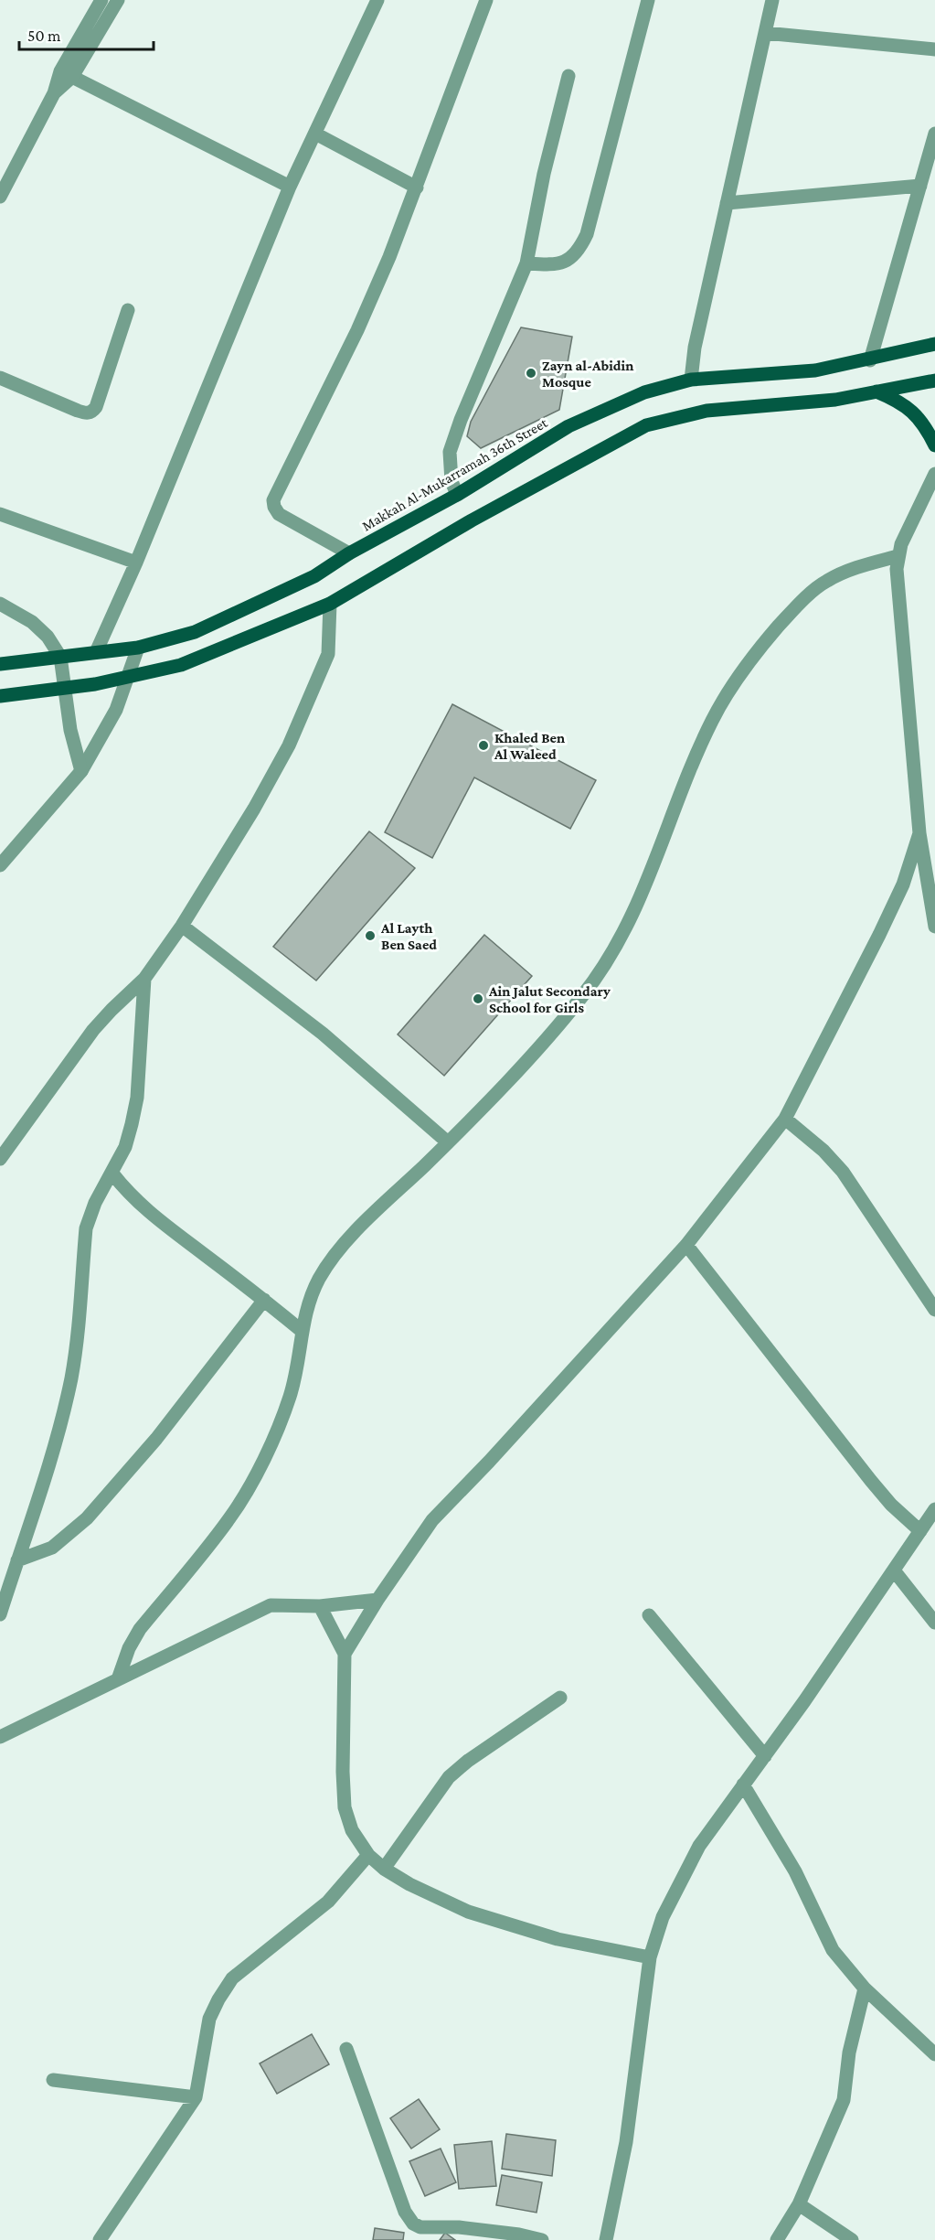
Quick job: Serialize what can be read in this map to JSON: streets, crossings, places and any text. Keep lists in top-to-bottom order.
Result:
{
  "streets": {
    "main road": ["Makkah Al-Mukarramah 36th Street"]
  },
  "places": [
    "Zayn al-Abidin Mosque",
    "Khaled Ben Al Waleed",
    "Al Layth Ben Saed",
    "Ain Jalut Secondary School for Girls"
  ],
  "scale_bar": "50 m"
}
